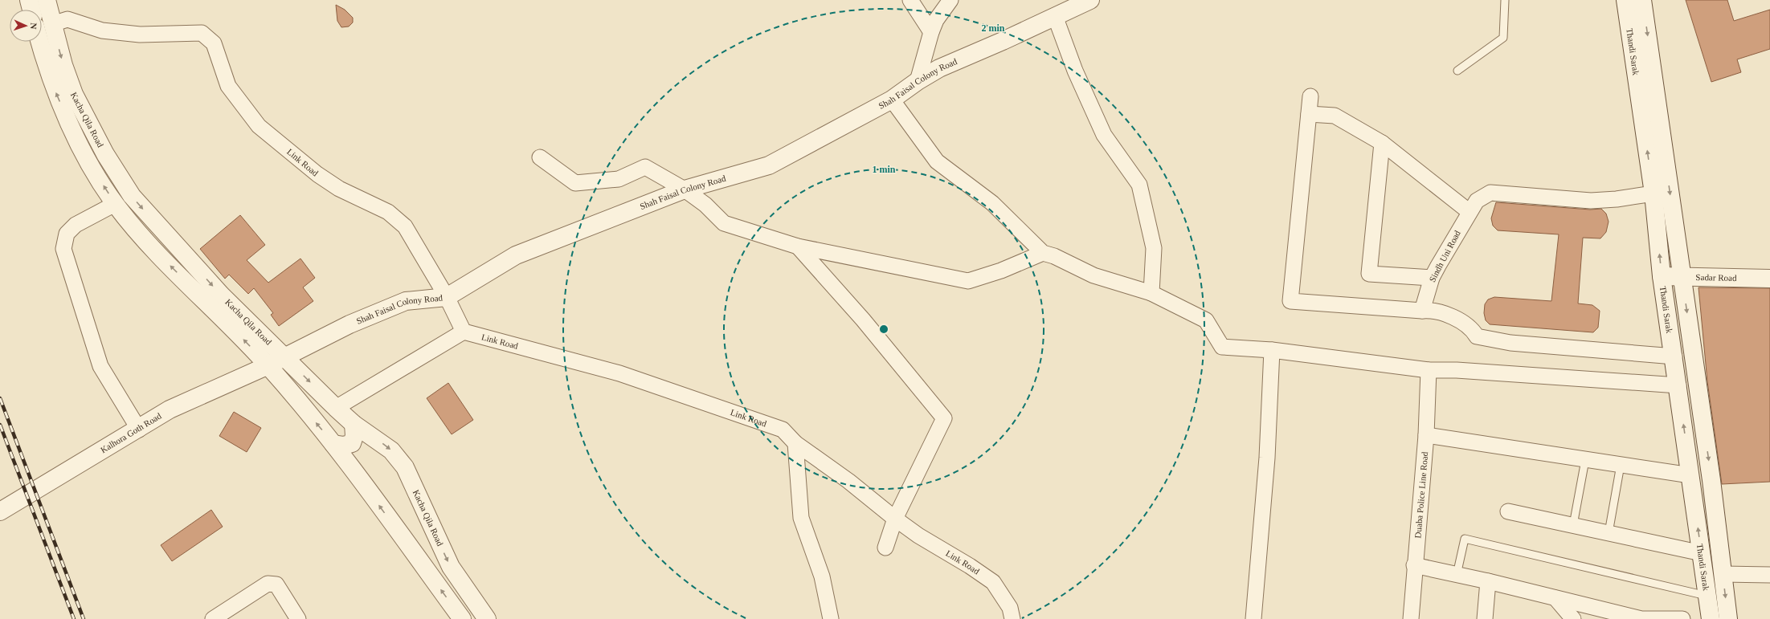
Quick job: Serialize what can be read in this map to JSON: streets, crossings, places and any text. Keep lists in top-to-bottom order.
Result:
{
  "streets": {
    "street": [
      "Thandi Sarak",
      "Shah Faisal Colony Road",
      "Kacha Qila Road",
      "Link Road",
      "Sindh Uni Road",
      "Sadar Road",
      "Kalhora Goth Road",
      "Duaba Police Line Road"
    ]
  },
  "crossings": [
    ["Thandi Sarak", "Sindh Uni Road"],
    ["Thandi Sarak", "Sadar Road"],
    ["Shah Faisal Colony Road", "Kacha Qila Road"],
    ["Shah Faisal Colony Road", "Link Road"],
    ["Shah Faisal Colony Road", "Kalhora Goth Road"],
    ["Kacha Qila Road", "Link Road"],
    ["Kacha Qila Road", "Kalhora Goth Road"]
  ],
  "north": "right",
  "rings": ["2 min", "1 min"]
}
